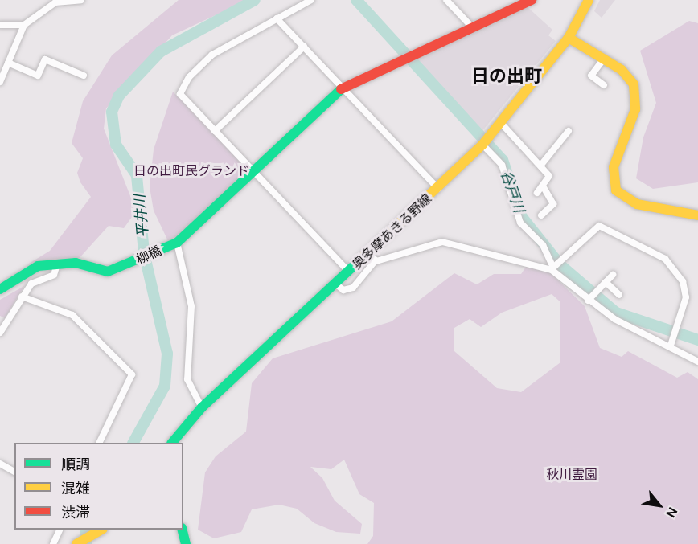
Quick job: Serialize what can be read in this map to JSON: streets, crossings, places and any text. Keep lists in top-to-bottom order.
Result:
{
  "streets": {
    "street": ["奥多摩あきる野線", "柳橋"]
  },
  "districts": ["日の出町"],
  "water": ["谷戸川", "平井川"],
  "parks": ["日の出町民グランド", "秋川霊園"],
  "legend": ["順調", "混雑", "渋滞"],
  "north": "bottom right"
}
